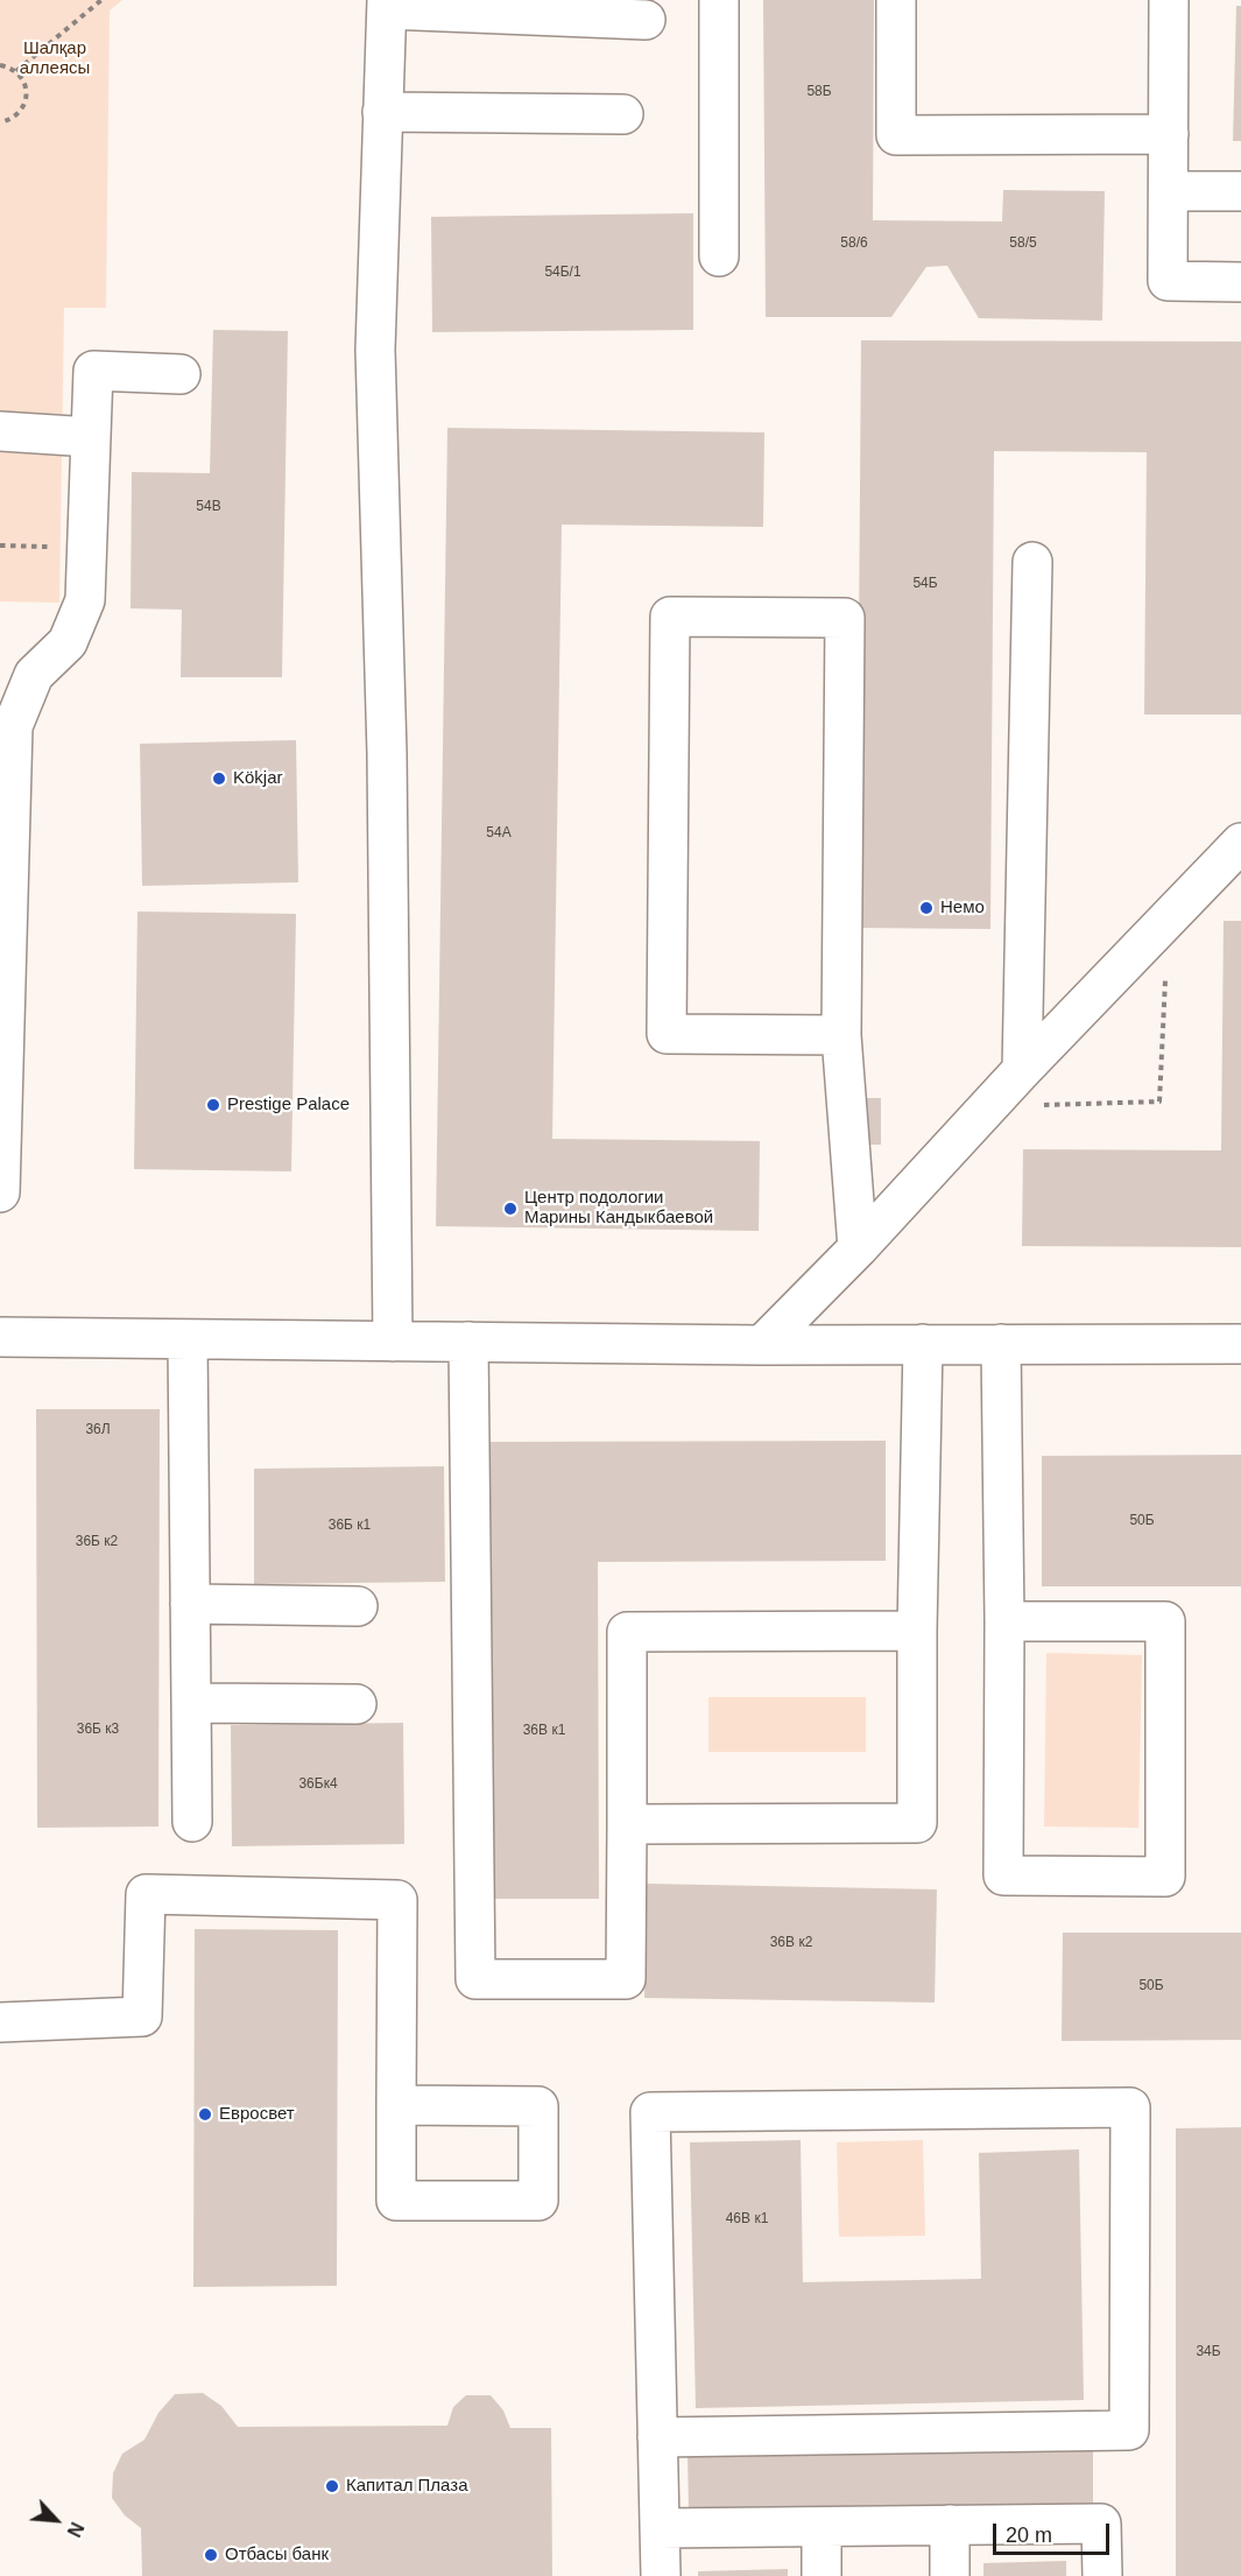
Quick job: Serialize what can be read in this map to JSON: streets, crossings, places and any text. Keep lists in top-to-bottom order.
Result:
{
  "parks": ["Шалқар аллеясы"],
  "places": [
    "Kökjar",
    "Немо",
    "Prestige Palace",
    "Центр подологии Марины Кандыкбаевой",
    "Евросвет",
    "Капитал Плаза",
    "Отбасы банк"
  ],
  "house_numbers": [
    "58Б",
    "58/6",
    "58/5",
    "54Б/1",
    "54В",
    "54Б",
    "54А",
    "36Л",
    "50Б",
    "36Б к1",
    "36Б к2",
    "36Б к3",
    "36В к1",
    "36Бк4",
    "36В к2",
    "50Б",
    "46В к1",
    "34Б"
  ],
  "scale_bar": "20 m",
  "north": "bottom right"
}
